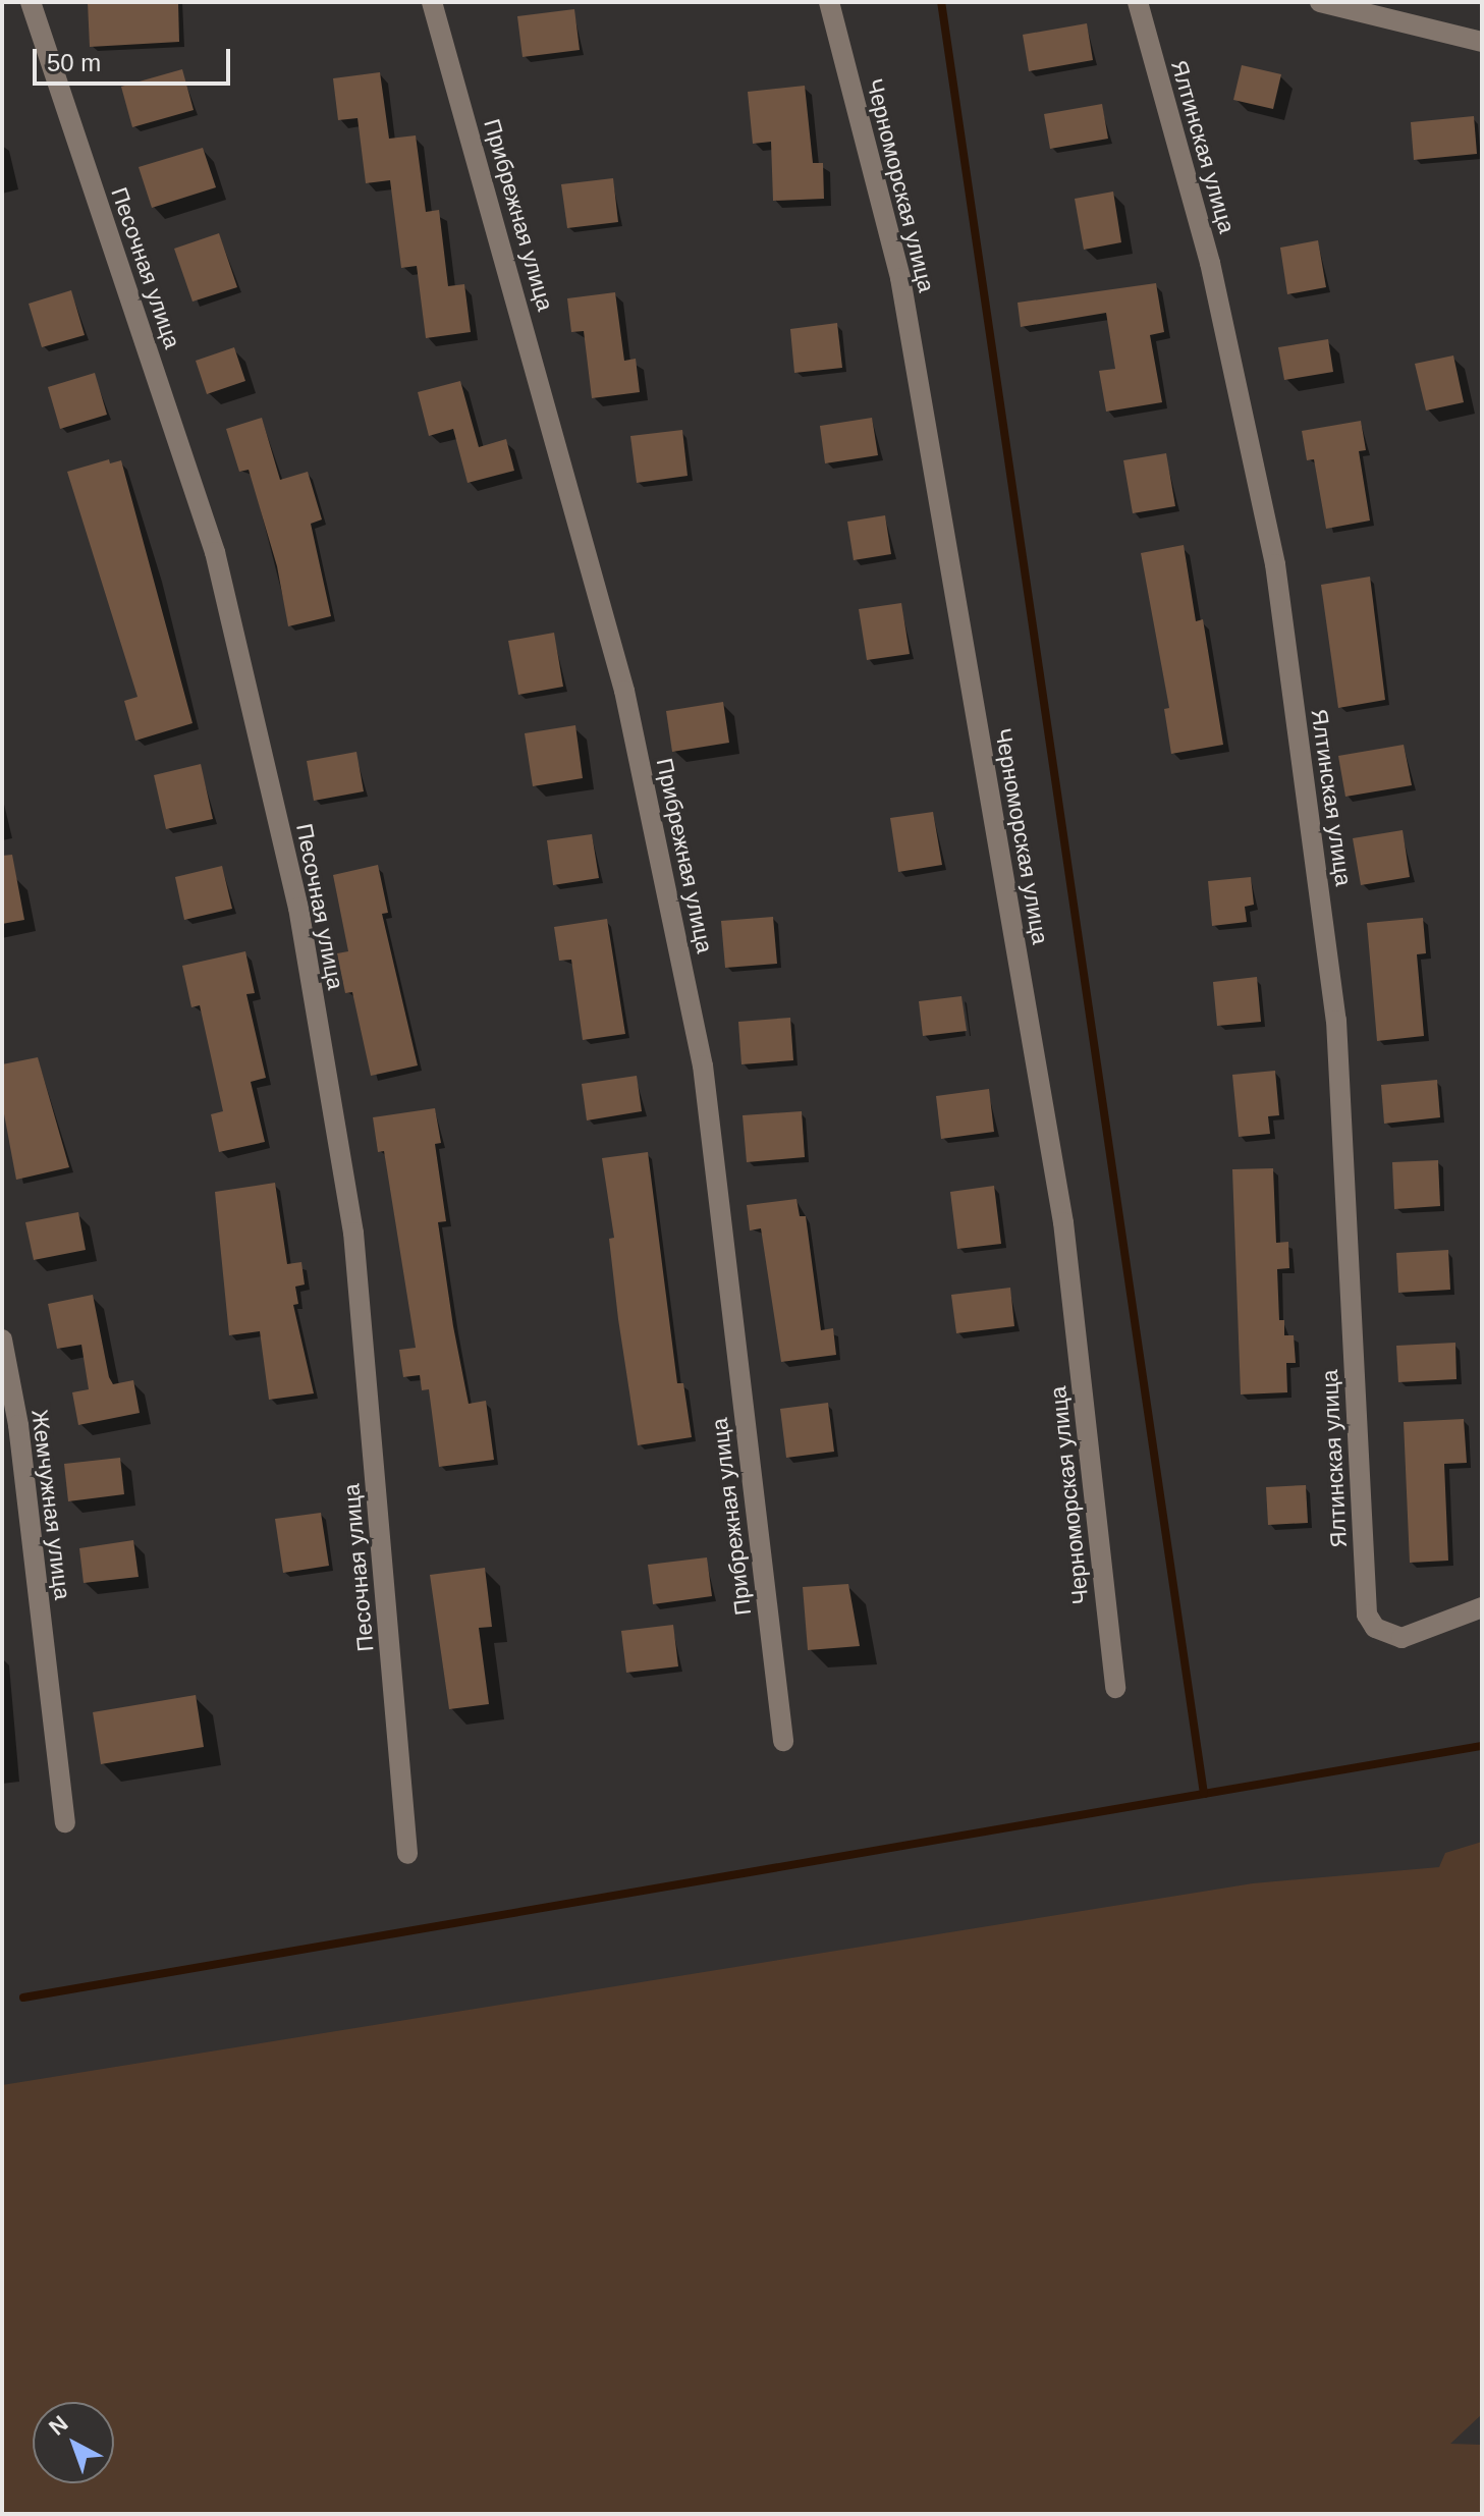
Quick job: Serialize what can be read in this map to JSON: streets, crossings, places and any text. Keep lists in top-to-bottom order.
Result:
{
  "streets": {
    "street": [
      "Ялтинская улица",
      "Черноморская улица",
      "Прибрежная улица",
      "Песочная улица",
      "Жемчужная улица"
    ]
  },
  "scale_bar": "50 m",
  "north": "top left"
}
